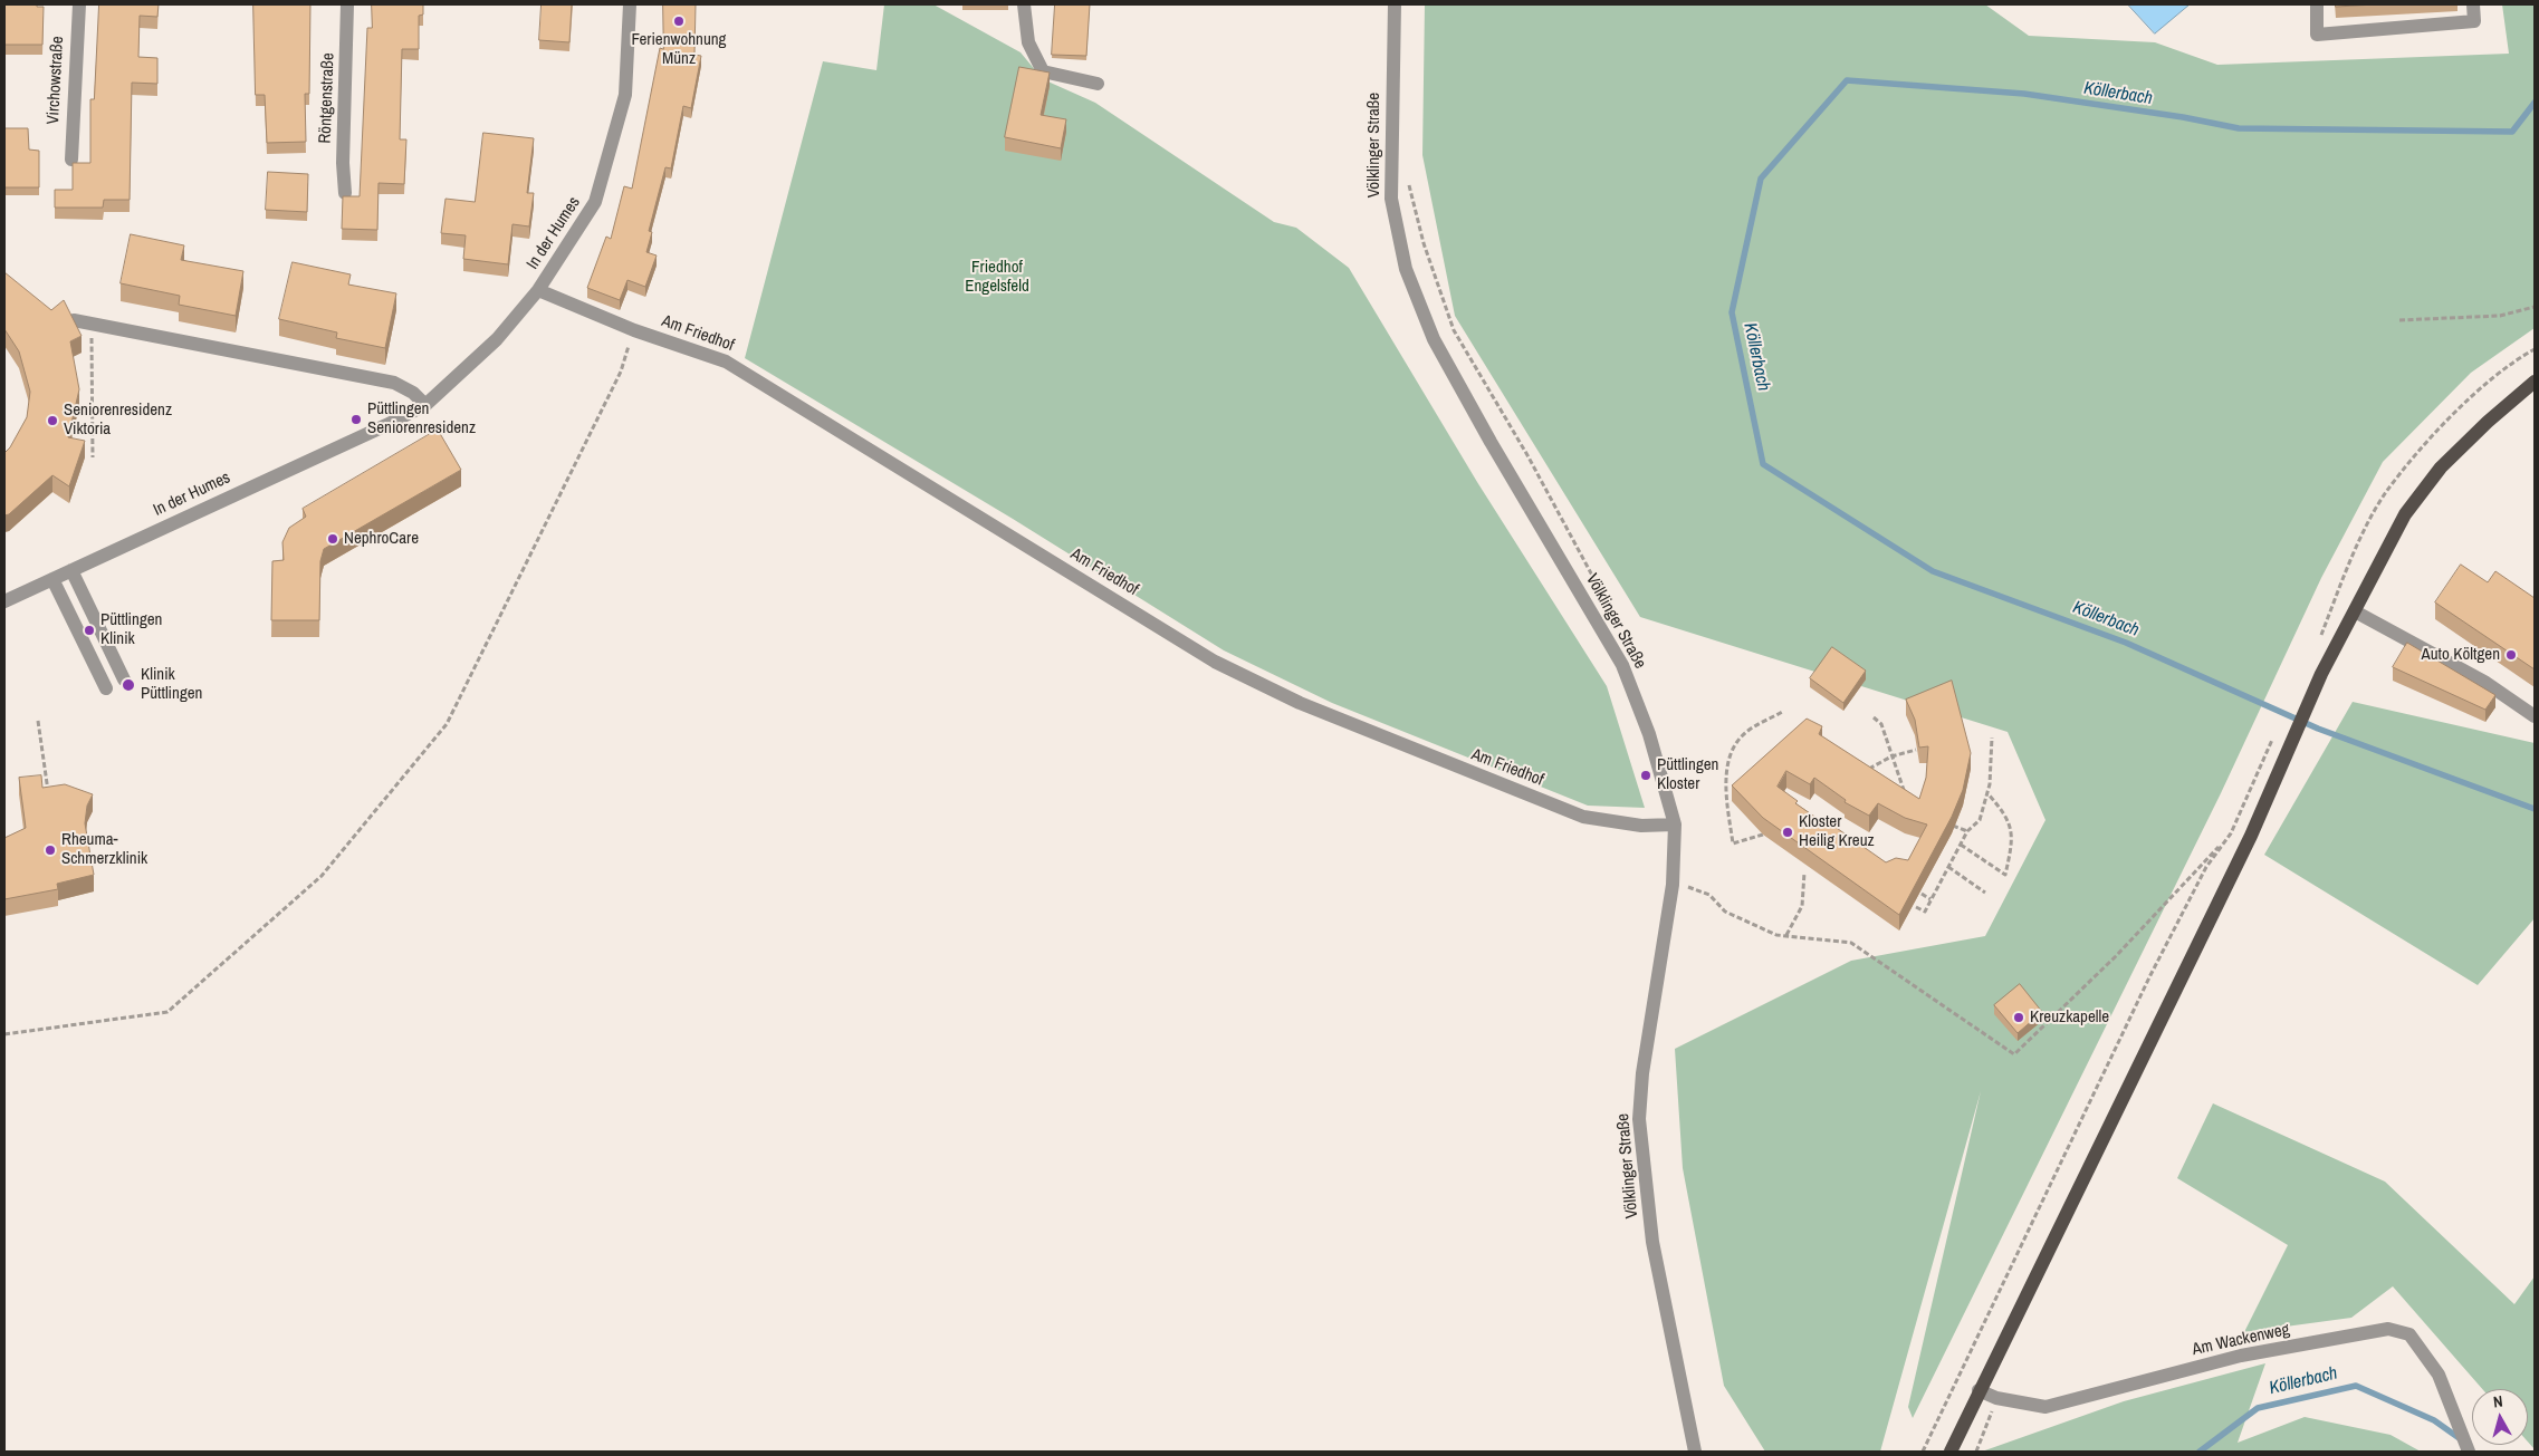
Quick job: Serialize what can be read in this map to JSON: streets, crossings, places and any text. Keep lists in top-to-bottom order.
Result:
{
  "streets": {
    "street": [
      "Virchowstraße",
      "Röntgenstraße",
      "Völklinger Straße",
      "In der Humes",
      "Am Friedhof",
      "Am Wackenweg"
    ]
  },
  "crossings": [
    ["Völklinger Straße", "Am Friedhof"],
    ["In der Humes", "Am Friedhof"]
  ],
  "water": ["Köllerbach"],
  "parks": ["Friedhof Engelsfeld"],
  "places": [
    "Ferienwohnung Münz",
    "Püttlingen Seniorenresidenz",
    "Seniorenresidenz Viktoria",
    "NephroCare",
    "Püttlingen Klinik",
    "Auto Költgen",
    "Klinik Püttlingen",
    "Püttlingen Kloster",
    "Kloster Heilig Kreuz",
    "Rheuma- Schmerzklinik",
    "Kreuzkapelle"
  ],
  "north": "top"
}
